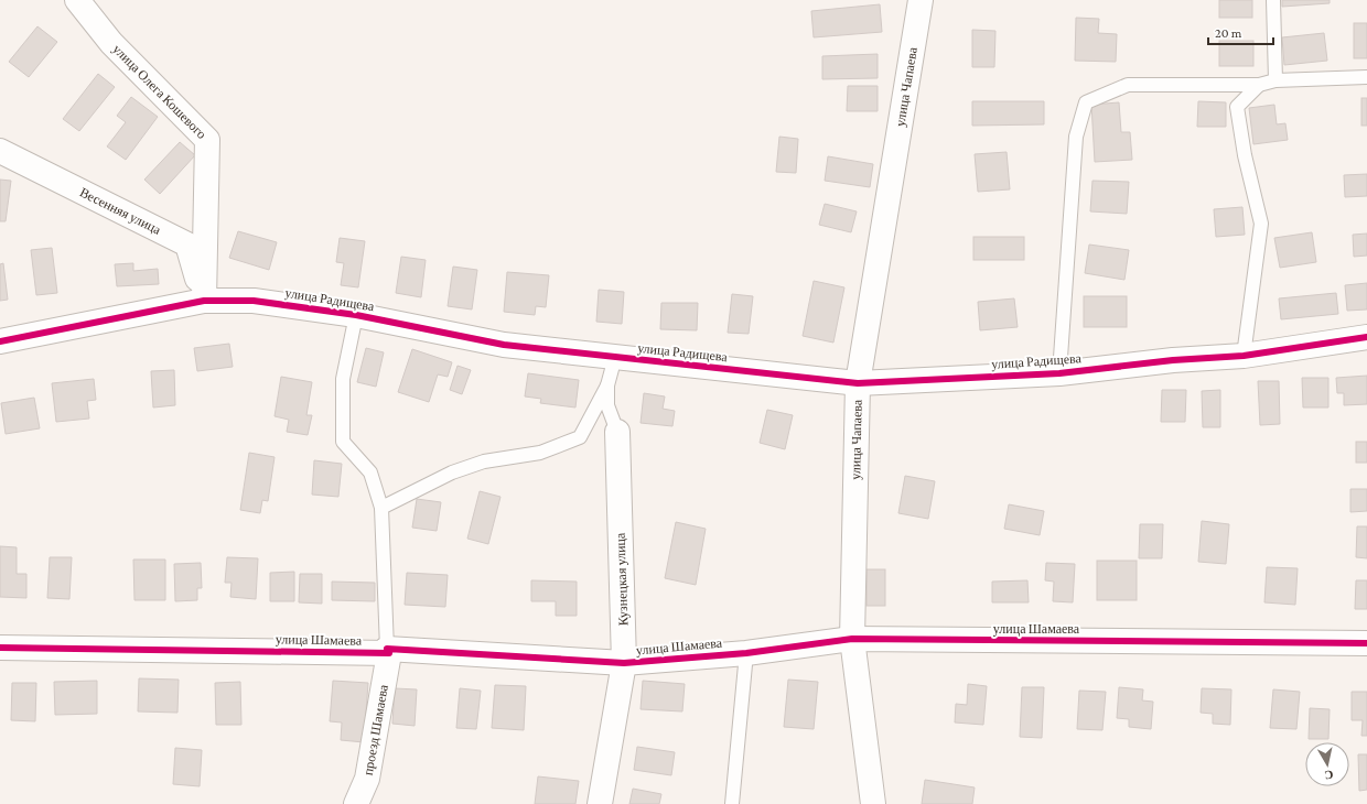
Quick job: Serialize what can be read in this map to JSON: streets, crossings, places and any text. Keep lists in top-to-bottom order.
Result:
{
  "streets": {
    "street": [
      "улица Чапаева",
      "улица Олега Кошевого",
      "Весенняя улица",
      "улица Радищева",
      "Кузнецкая улица",
      "улица Шамаева",
      "проезд Шамаева"
    ]
  },
  "crossings": [
    ["улица Чапаева", "улица Радищева"],
    ["улица Чапаева", "улица Шамаева"],
    ["улица Олега Кошевого", "Весенняя улица"],
    ["улица Олега Кошевого", "улица Радищева"],
    ["Весенняя улица", "улица Радищева"],
    ["Кузнецкая улица", "улица Шамаева"],
    ["улица Шамаева", "проезд Шамаева"]
  ],
  "scale_bar": "20 m",
  "north": "bottom"
}
